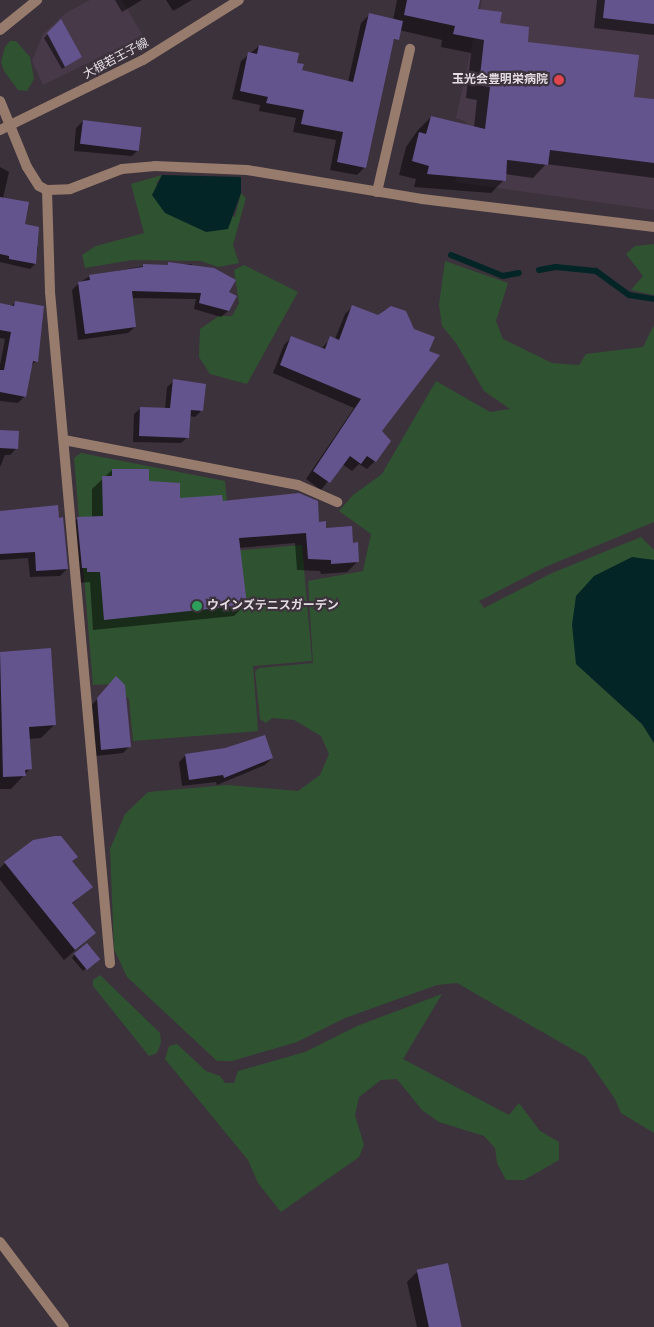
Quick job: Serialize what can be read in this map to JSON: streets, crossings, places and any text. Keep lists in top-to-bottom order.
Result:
{
  "streets": {
    "street": ["大根若王子線"]
  },
  "places": ["玉光会豊明栄病院", "ウインズテニスガーデン"]
}
